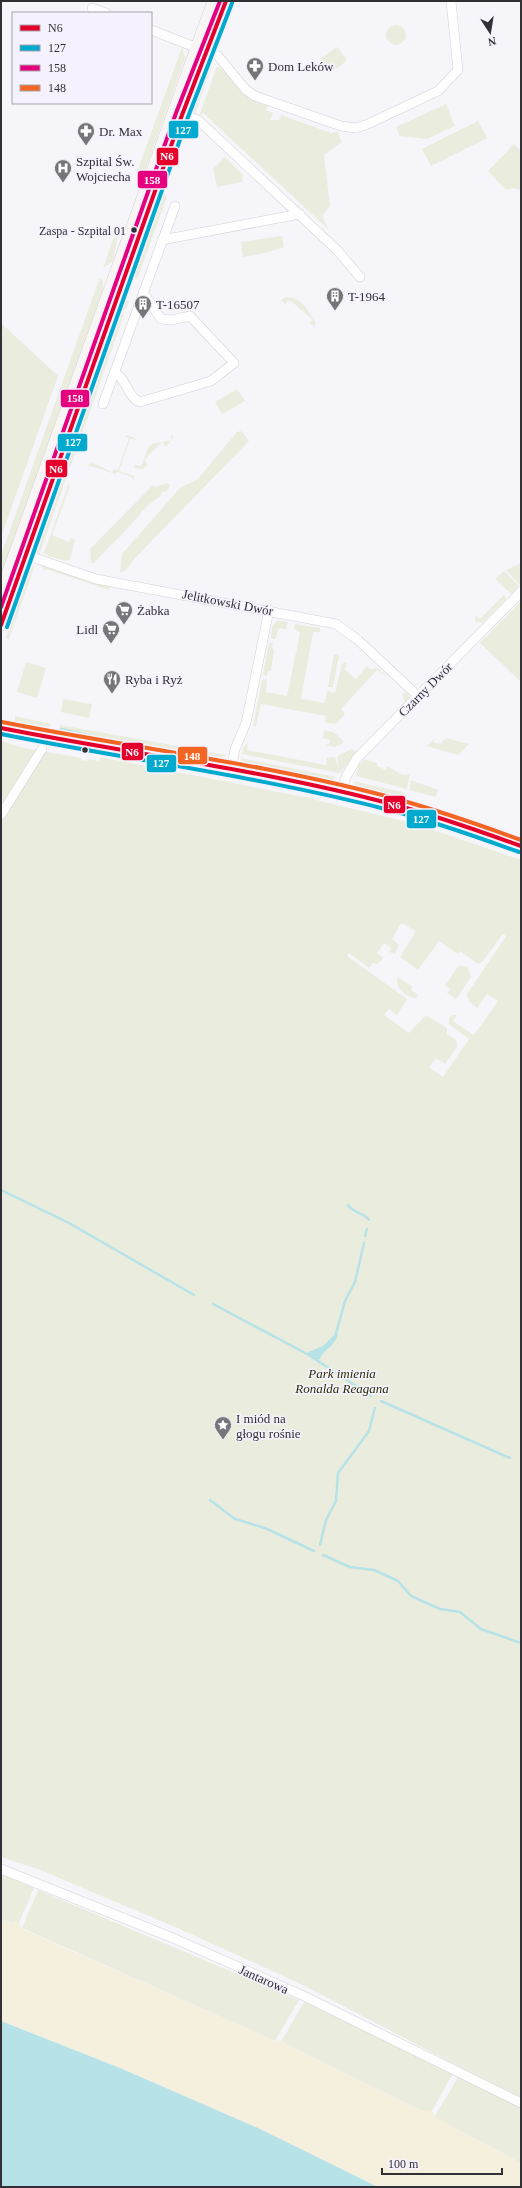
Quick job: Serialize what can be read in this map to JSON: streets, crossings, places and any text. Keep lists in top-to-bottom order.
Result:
{
  "streets": {
    "street": ["Jelitkowski Dwór", "Czarny Dwór", "Jantarowa"]
  },
  "crossings": [
    ["Jelitkowski Dwór", "Czarny Dwór"]
  ],
  "parks": ["Park imienia Ronalda Reagana"],
  "places": {
    "pharmacy": ["Dom Leków", "Dr. Max"],
    "hospital": ["Szpital Św. Wojciecha"],
    "other": ["Zaspa - Szpital 01"],
    "building": ["T-1964", "T-16507"],
    "supermarket": ["Żabka", "Lidl"],
    "restaurant": ["Ryba i Ryż"],
    "place": ["I miód na głogu rośnie"]
  },
  "lines": [
    "transit line N6",
    "transit line 158",
    "transit line 127",
    "transit line 148"
  ],
  "legend": [
    "N6",
    "127",
    "158",
    "148"
  ],
  "scale_bar": "100 m",
  "north": "bottom"
}
